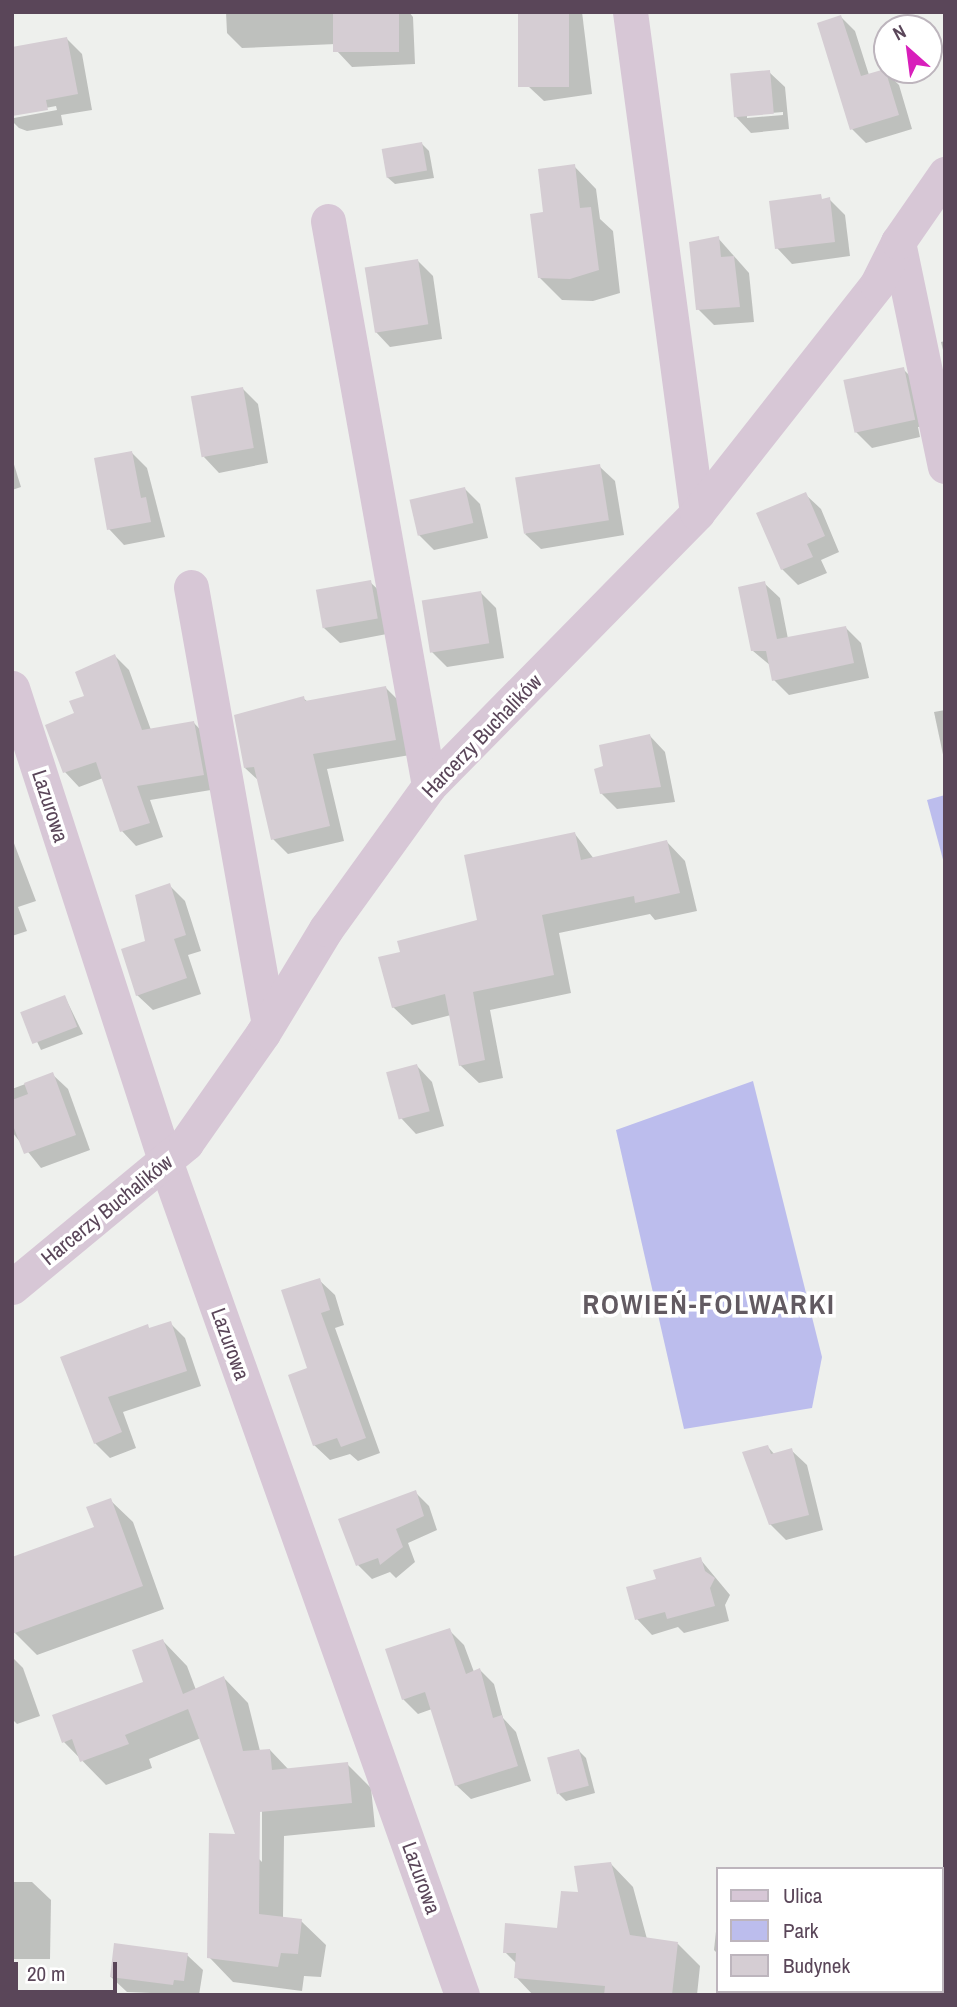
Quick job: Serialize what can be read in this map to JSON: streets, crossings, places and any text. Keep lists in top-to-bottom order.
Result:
{
  "streets": {
    "street": ["Harcerzy Buchalików", "Lazurowa"]
  },
  "crossings": [
    ["Harcerzy Buchalików", "Lazurowa"]
  ],
  "districts": ["ROWIEŃ-FOLWARKI"],
  "legend": ["Ulica", "Park", "Budynek"],
  "scale_bar": "20 m",
  "north": "top left"
}
